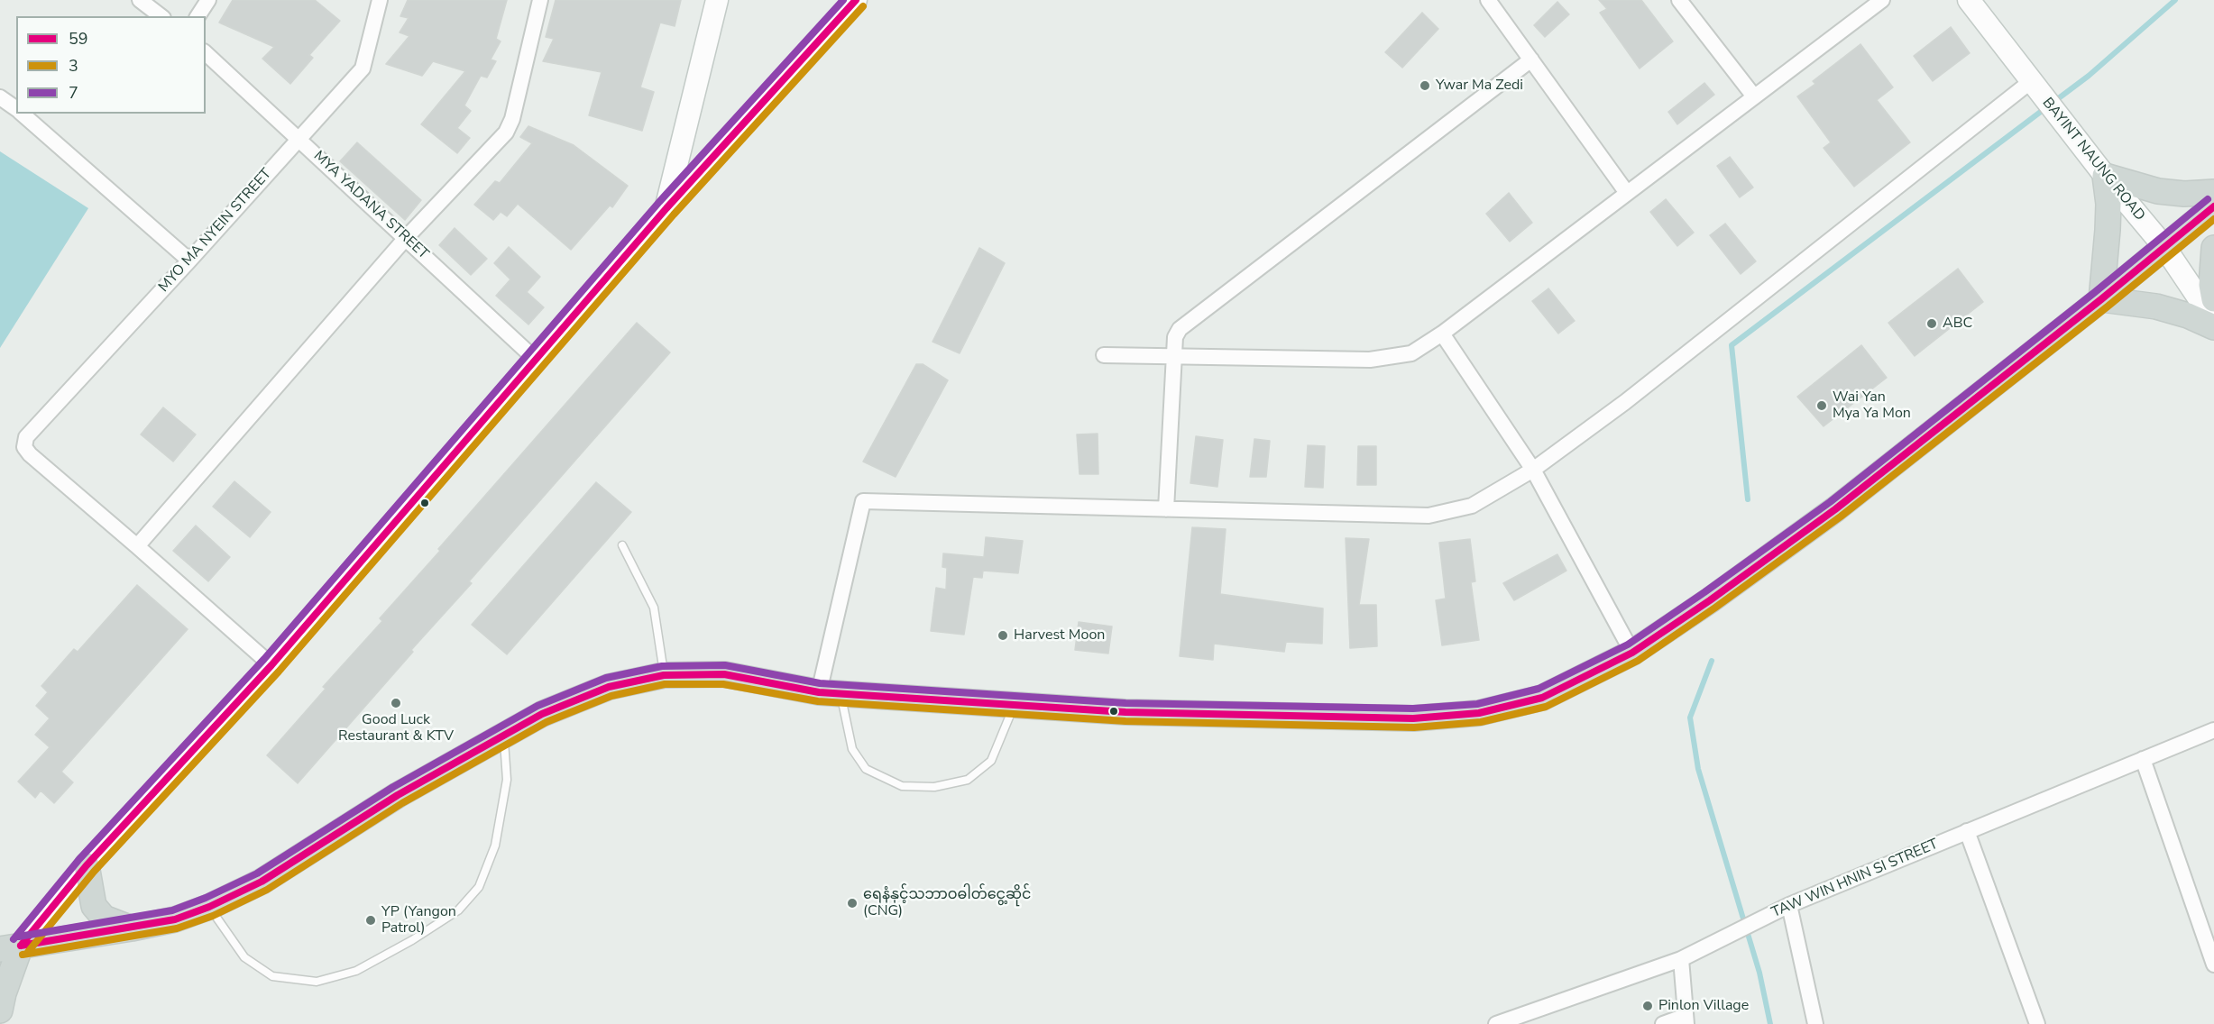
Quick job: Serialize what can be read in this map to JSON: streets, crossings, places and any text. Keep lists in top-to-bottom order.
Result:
{
  "streets": {
    "main road": ["BAYINT NAUNG ROAD"],
    "street": ["MYA YADANA STREET", "MYO MA NYEIN STREET", "TAW WIN HNIN SI STREET"]
  },
  "crossings": [
    ["MYA YADANA STREET", "MYO MA NYEIN STREET"]
  ],
  "places": [
    "Ywar Ma Zedi",
    "ABC",
    "Wai Yan Mya Ya Mon",
    "Harvest Moon",
    "Good Luck Restaurant & KTV",
    "ရေနံနှင့်သဘာဝဓါတ်ငွေ့ဆိုင် (CNG)",
    "YP (Yangon Patrol)",
    "Pinlon Village"
  ],
  "lines": ["transit line 59", "transit line 7", "transit line 3"],
  "legend": ["59", "3", "7"]
}
